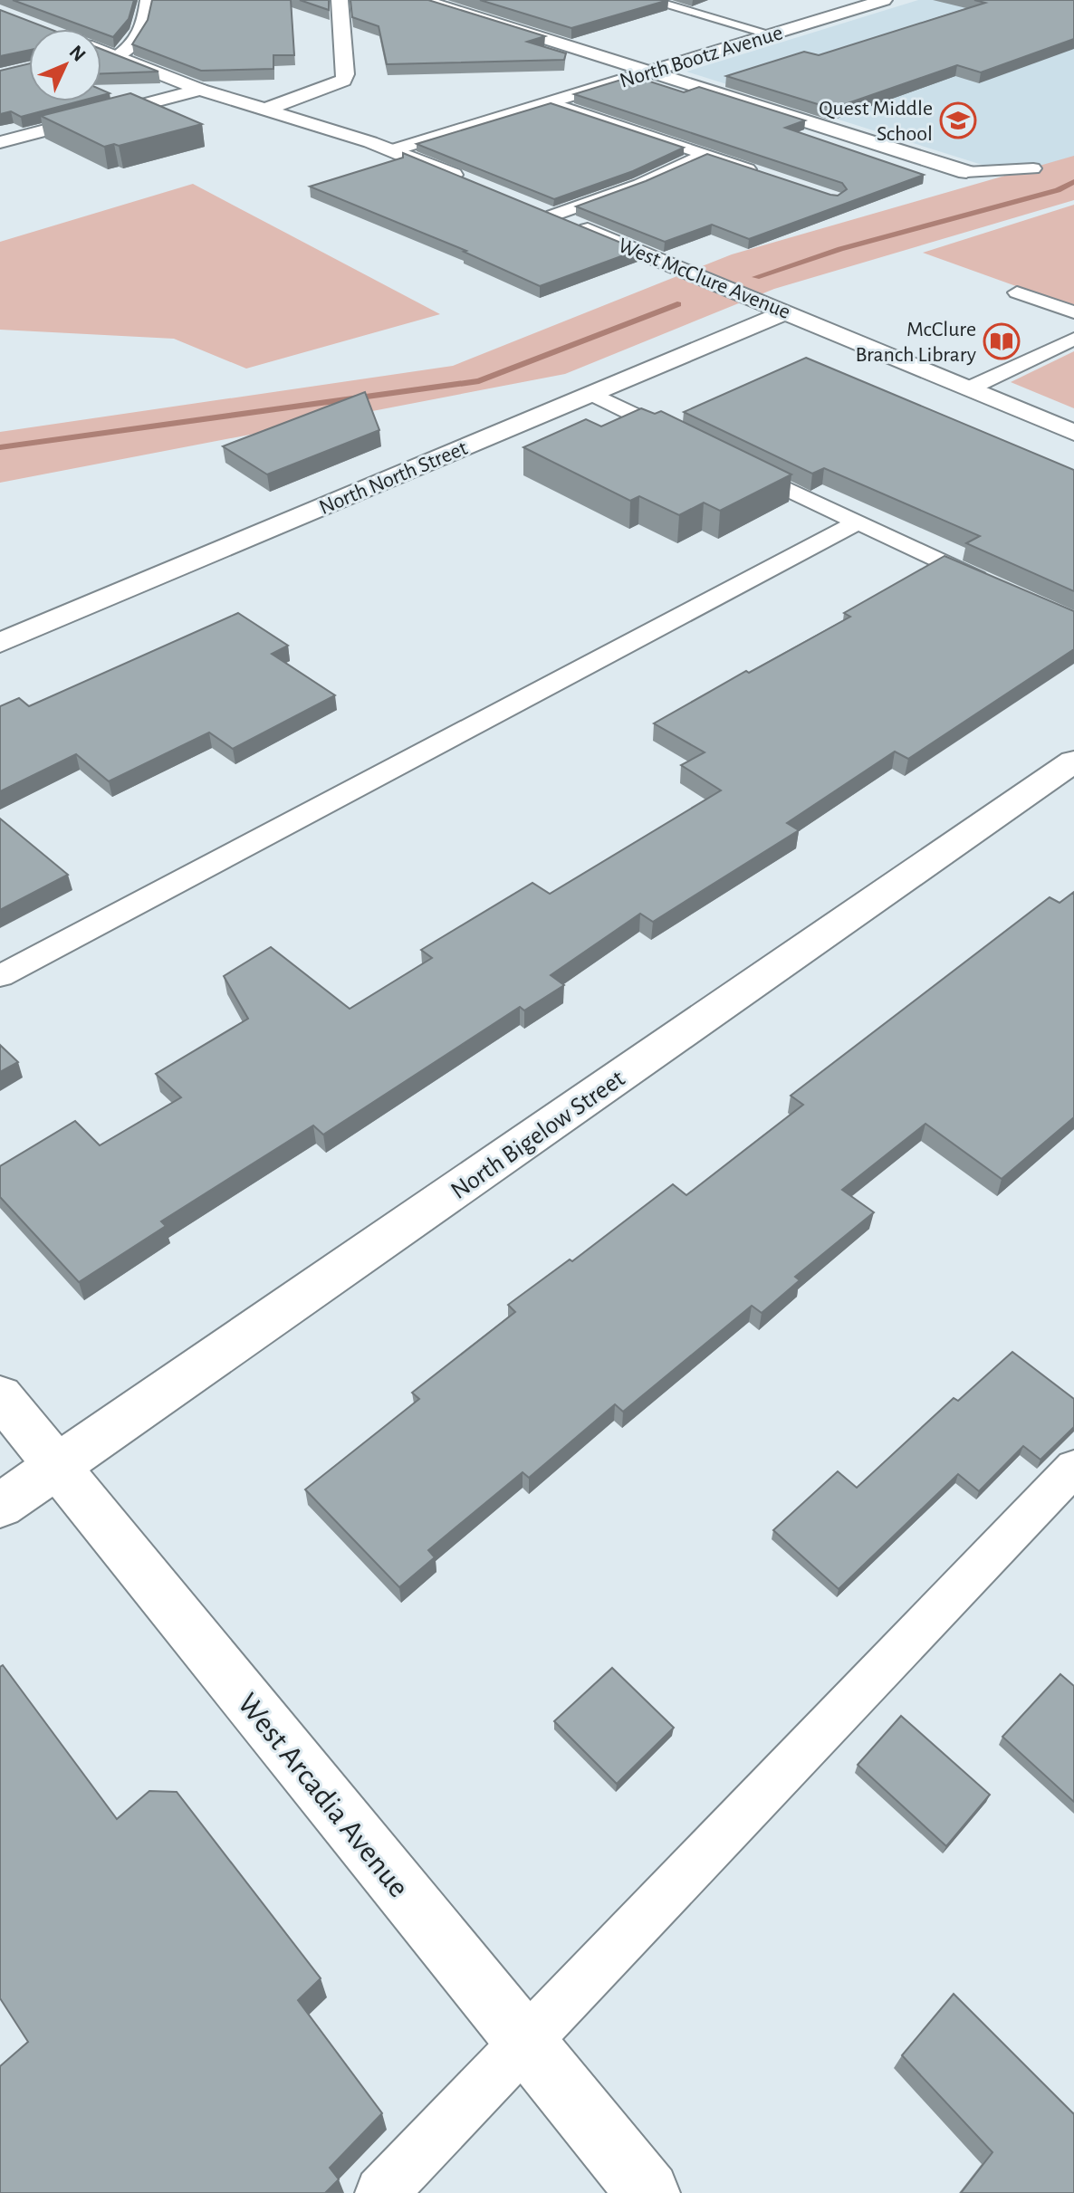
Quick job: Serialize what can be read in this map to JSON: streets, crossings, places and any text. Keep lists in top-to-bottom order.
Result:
{
  "streets": {
    "street": [
      "North Bootz Avenue",
      "West McClure Avenue",
      "North North Street",
      "North Bigelow Street",
      "West Arcadia Avenue"
    ]
  },
  "crossings": [
    ["West McClure Avenue", "North North Street"],
    ["North Bigelow Street", "West Arcadia Avenue"]
  ],
  "places": {
    "school or university": ["Quest Middle School"],
    "library": ["McClure Branch Library"]
  },
  "north": "top right"
}
